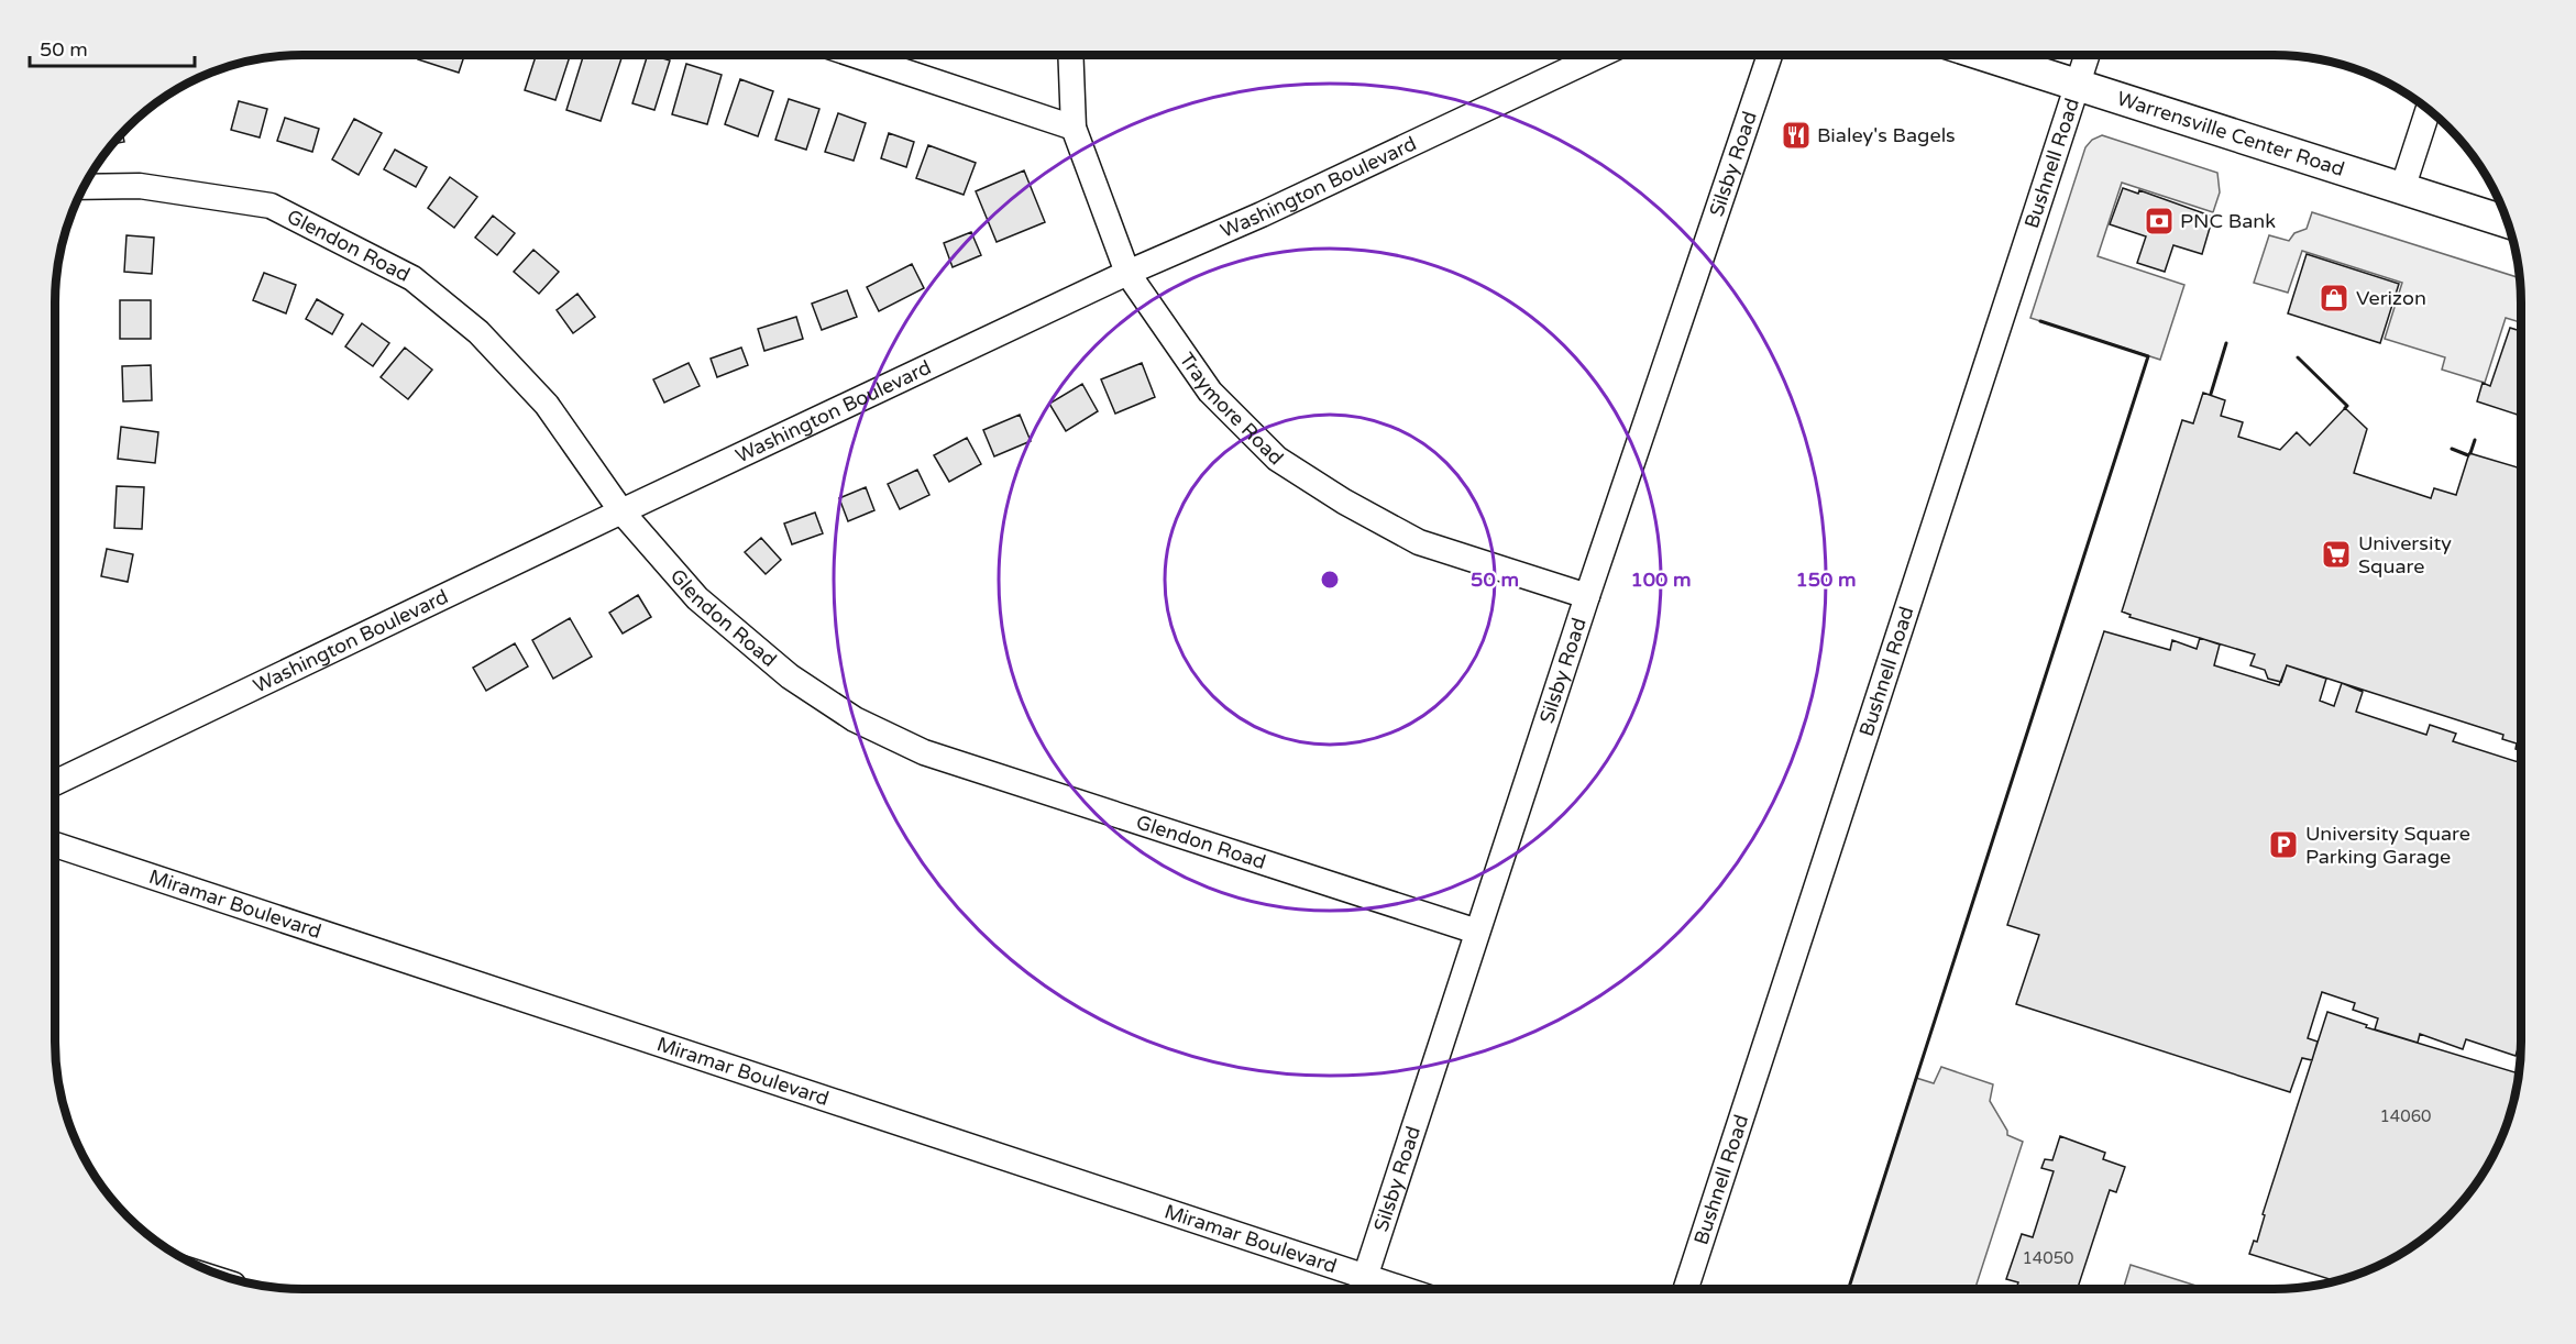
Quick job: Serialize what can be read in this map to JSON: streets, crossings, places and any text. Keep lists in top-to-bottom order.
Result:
{
  "streets": {
    "main road": ["Warrensville Center Road"],
    "street": [
      "Silsby Road",
      "Bushnell Road",
      "Washington Boulevard",
      "Glendon Road",
      "Traymore Road",
      "Miramar Boulevard"
    ]
  },
  "crossings": [
    ["Warrensville Center Road", "Bushnell Road"],
    ["Silsby Road", "Glendon Road"],
    ["Silsby Road", "Traymore Road"],
    ["Silsby Road", "Miramar Boulevard"],
    ["Washington Boulevard", "Glendon Road"],
    ["Washington Boulevard", "Traymore Road"]
  ],
  "places": {
    "restaurant": ["Bialey's Bagels"],
    "bank": ["PNC Bank"],
    "shop": ["Verizon"],
    "supermarket": ["University Square"],
    "parking": ["University Square Parking Garage"]
  },
  "house_numbers": ["14060", "14050"],
  "scale_bar": "50 m",
  "rings": ["50 m", "100 m", "150 m"]
}
